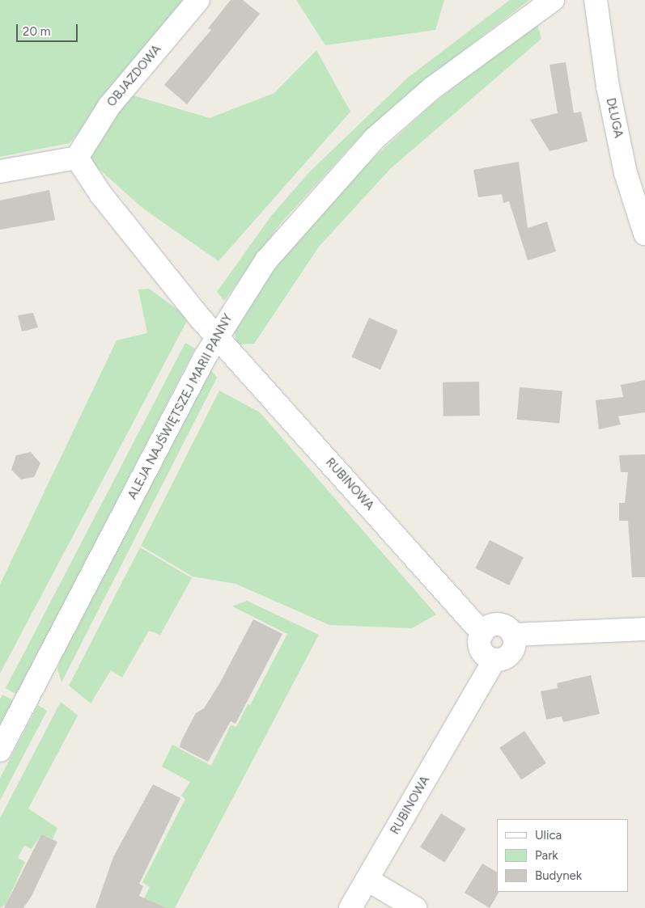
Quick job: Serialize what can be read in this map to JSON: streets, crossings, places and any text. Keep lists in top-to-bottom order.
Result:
{
  "streets": {
    "street": [
      "OBJAZDOWA",
      "DŁUGA",
      "ALEJA NAJŚWIĘTSZEJ MARII PANNY",
      "RUBINOWA"
    ]
  },
  "crossings": [
    ["OBJAZDOWA", "RUBINOWA"],
    ["ALEJA NAJŚWIĘTSZEJ MARII PANNY", "RUBINOWA"]
  ],
  "legend": ["Ulica", "Park", "Budynek"],
  "scale_bar": "20 m"
}
